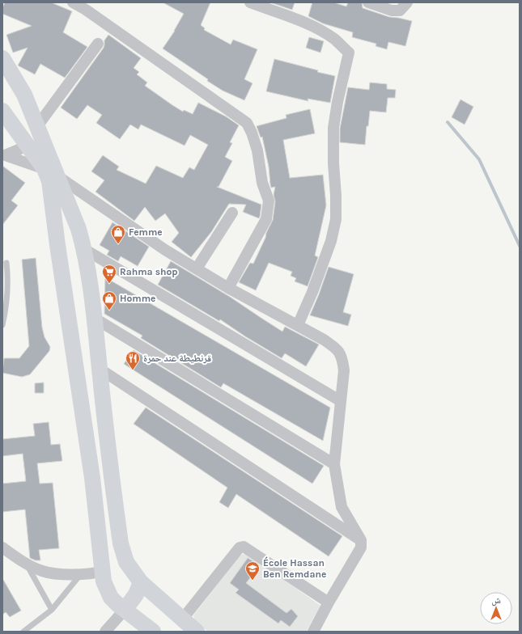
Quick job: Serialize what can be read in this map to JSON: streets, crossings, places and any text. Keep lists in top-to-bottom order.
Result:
{
  "places": {
    "shop": ["Femme", "Homme"],
    "supermarket": ["Rahma shop"],
    "restaurant": ["قرنطيطة عند حمرة"],
    "school or university": ["École Hassan Ben Remdane"]
  },
  "north": "top"
}
